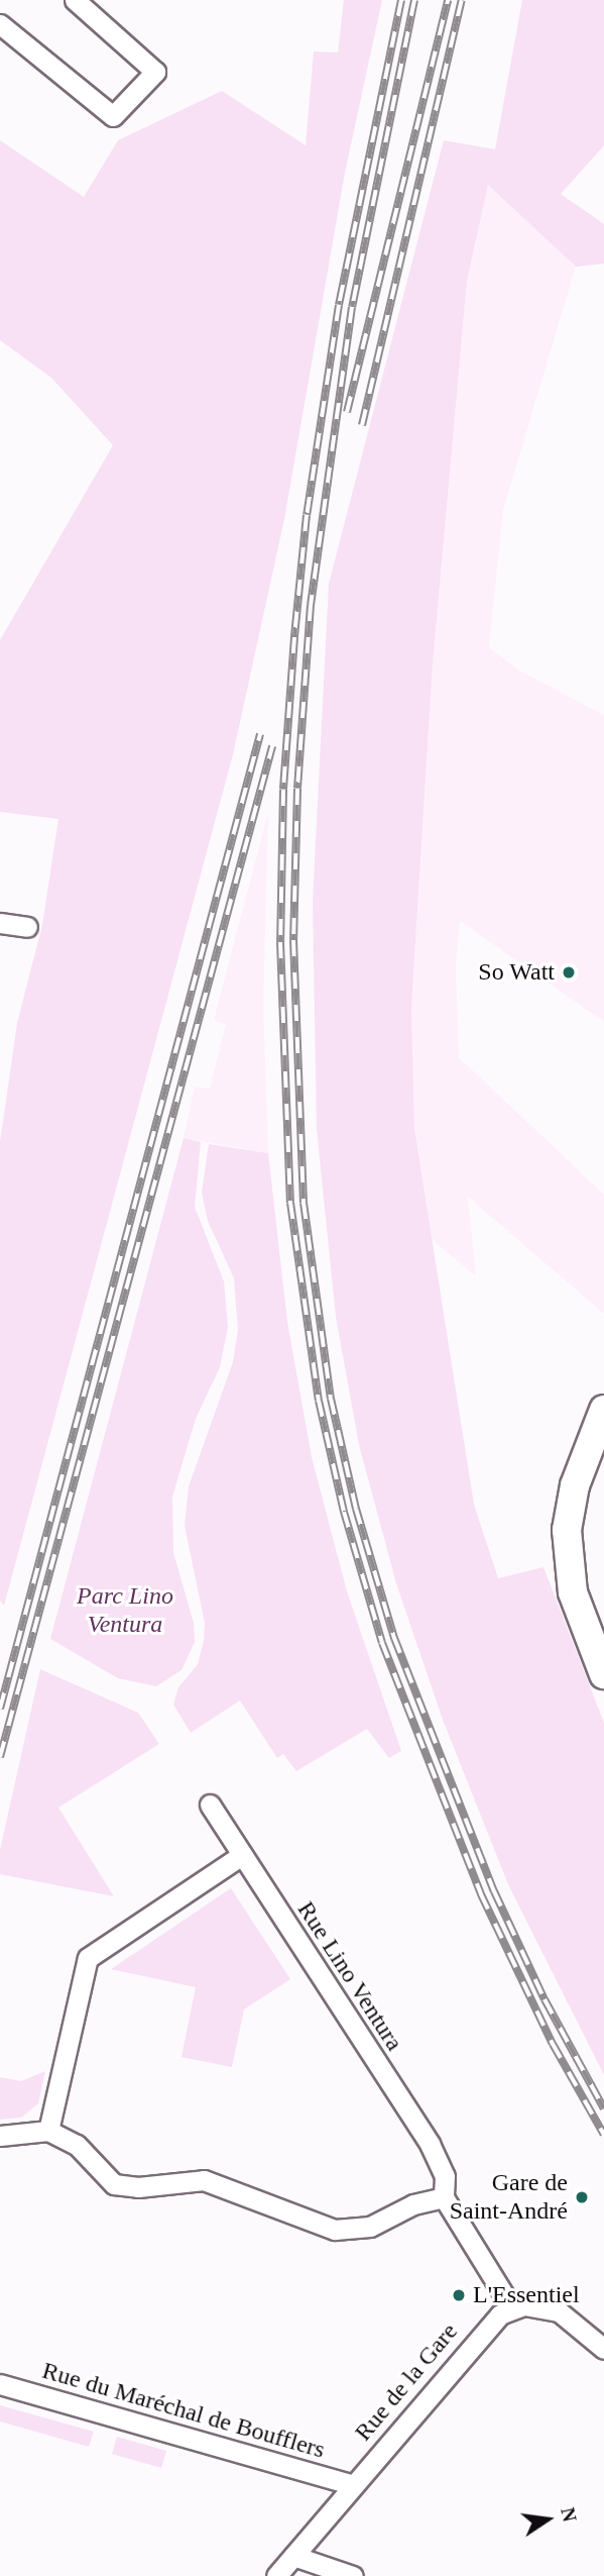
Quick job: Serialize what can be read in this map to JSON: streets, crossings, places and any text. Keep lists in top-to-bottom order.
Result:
{
  "streets": {
    "street": ["Rue Lino Ventura", "Rue de la Gare", "Rue du Maréchal de Boufflers"]
  },
  "crossings": [
    ["Rue de la Gare", "Rue du Maréchal de Boufflers"]
  ],
  "parks": ["Parc Lino Ventura"],
  "places": ["So Watt", "Gare de Saint-André", "L'Essentiel"],
  "north": "right"
}
